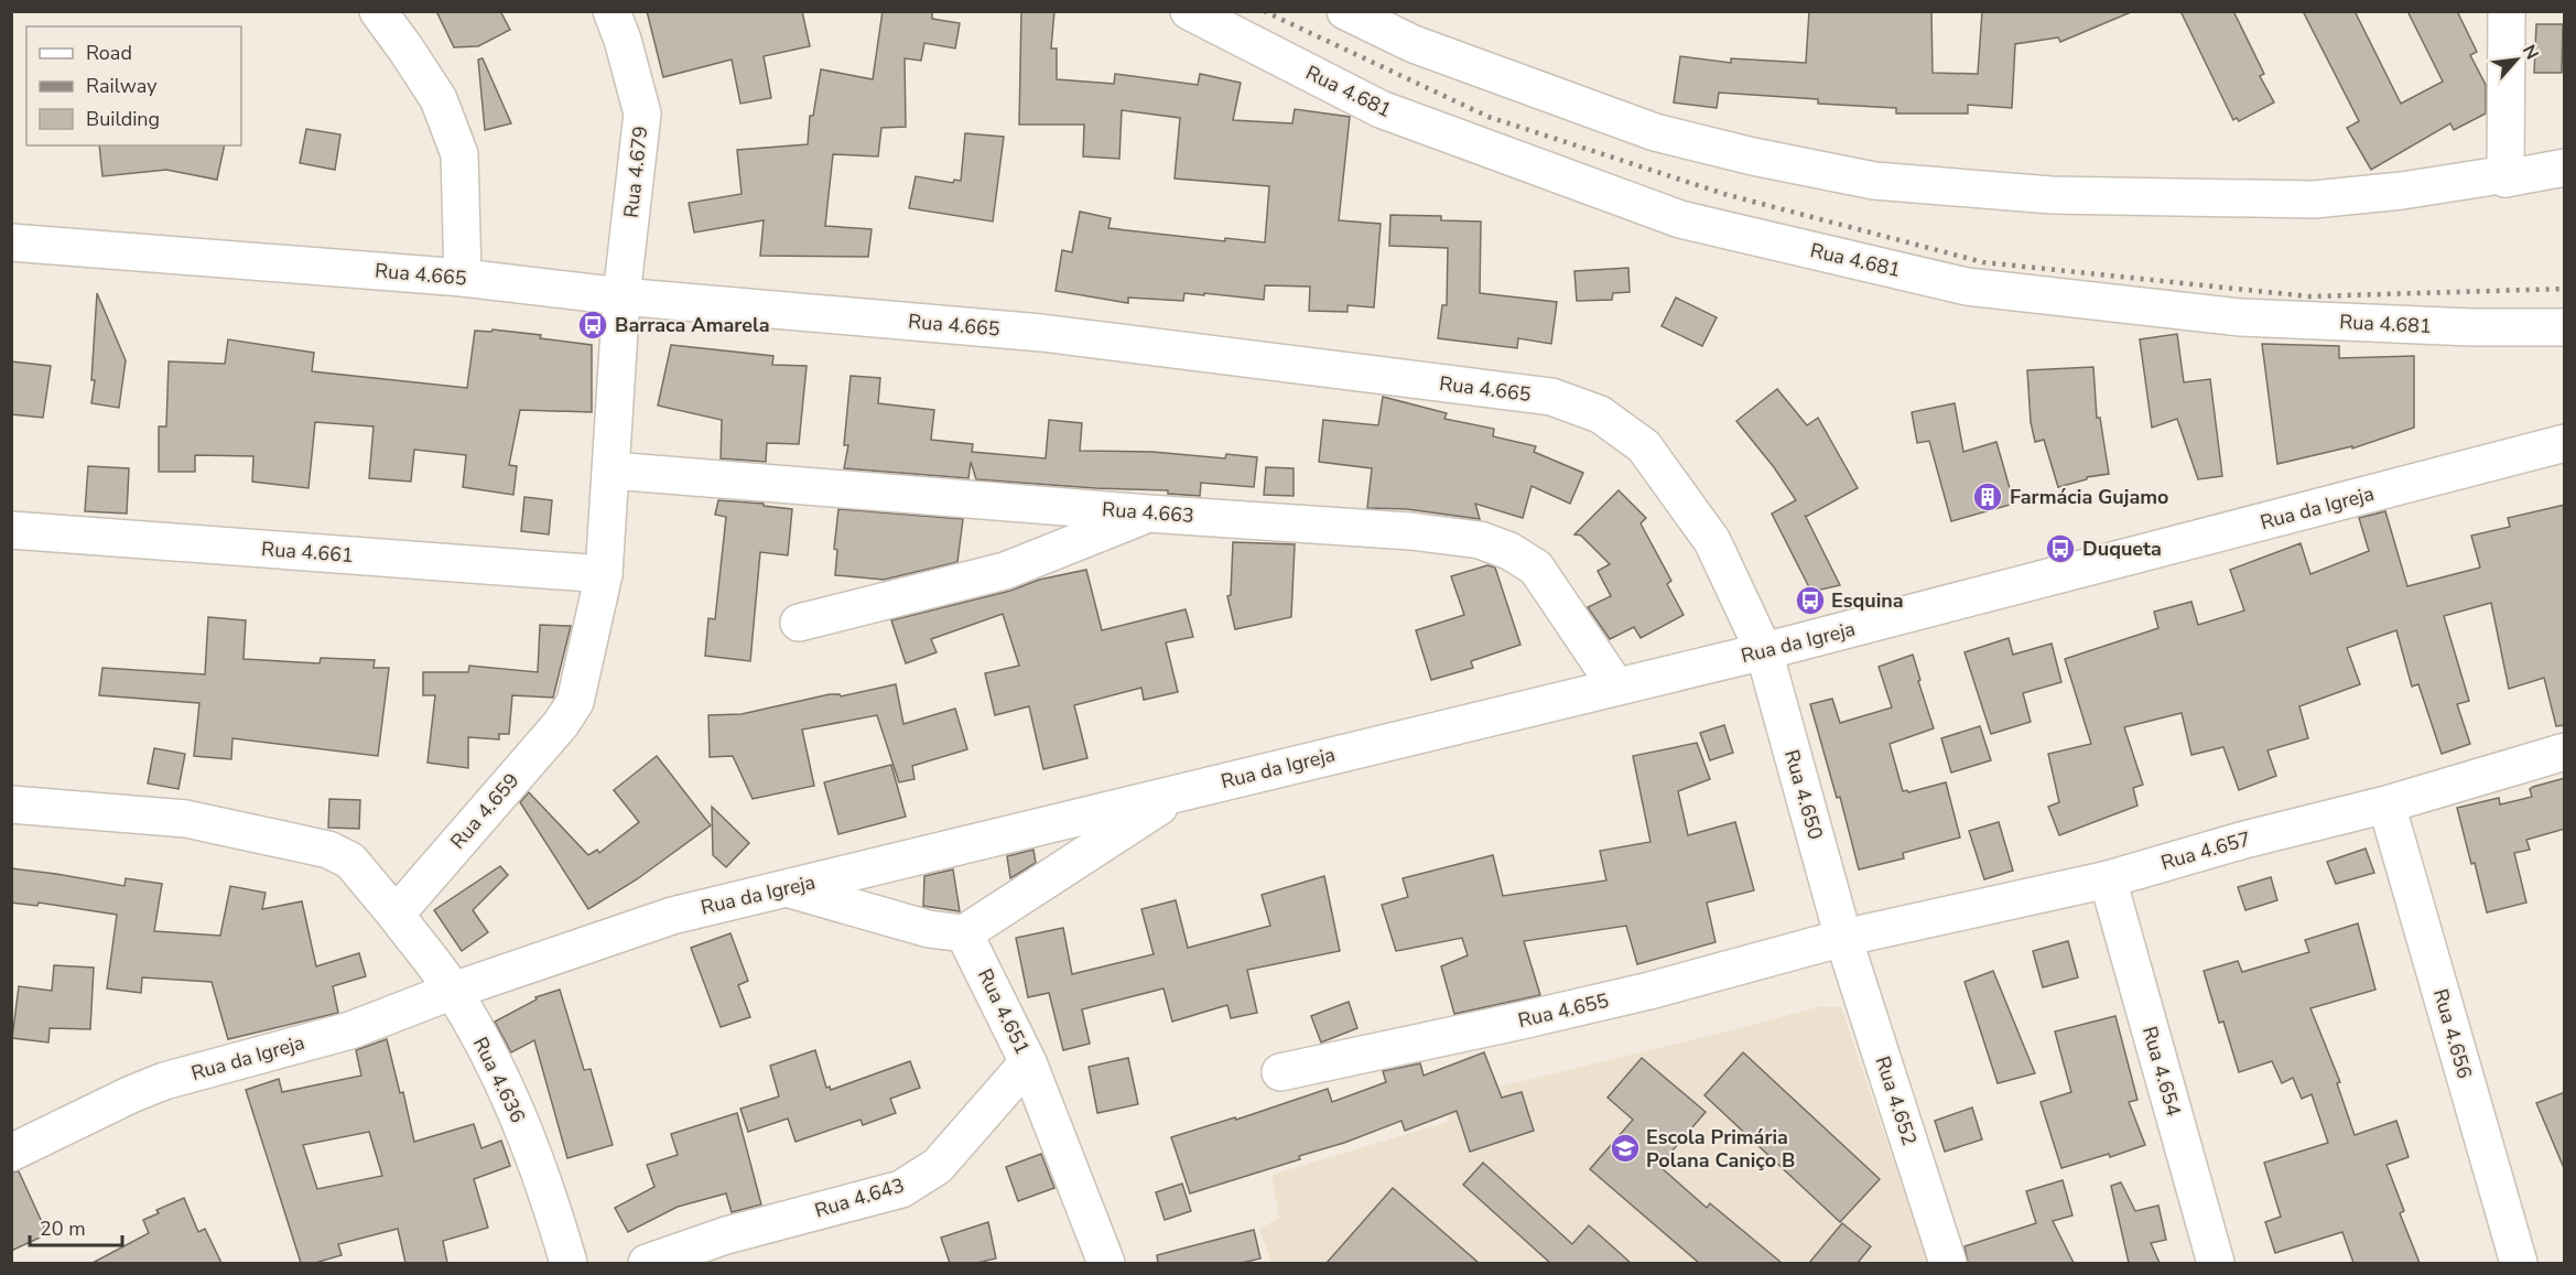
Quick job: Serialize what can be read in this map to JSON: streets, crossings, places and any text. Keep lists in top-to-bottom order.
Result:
{
  "streets": {
    "street": [
      "Rua 4.681",
      "Rua 4.679",
      "Rua 4.665",
      "Rua da Igreja",
      "Rua 4.663",
      "Rua 4.661",
      "Rua 4.650",
      "Rua 4.659",
      "Rua 4.657",
      "Rua 4.655",
      "Rua 4.651",
      "Rua 4.656",
      "Rua 4.654",
      "Rua 4.636",
      "Rua 4.652",
      "Rua 4.643"
    ]
  },
  "crossings": [
    ["Rua 4.679", "Rua 4.665"],
    ["Rua 4.679", "Rua 4.659"],
    ["Rua 4.665", "Rua da Igreja"],
    ["Rua 4.665", "Rua 4.650"],
    ["Rua 4.665", "Rua 4.659"],
    ["Rua da Igreja", "Rua 4.663"],
    ["Rua da Igreja", "Rua 4.650"],
    ["Rua da Igreja", "Rua 4.636"],
    ["Rua 4.663", "Rua 4.659"],
    ["Rua 4.661", "Rua 4.659"],
    ["Rua 4.650", "Rua 4.657"],
    ["Rua 4.650", "Rua 4.655"],
    ["Rua 4.650", "Rua 4.652"],
    ["Rua 4.659", "Rua 4.636"],
    ["Rua 4.657", "Rua 4.655"],
    ["Rua 4.657", "Rua 4.656"],
    ["Rua 4.657", "Rua 4.654"],
    ["Rua 4.657", "Rua 4.652"],
    ["Rua 4.655", "Rua 4.652"],
    ["Rua 4.651", "Rua 4.643"]
  ],
  "places": {
    "bus stop": ["Barraca Amarela", "Duqueta", "Esquina"],
    "building": ["Farmácia Gujamo"],
    "school or university": ["Escola Primária Polana Caniço B"]
  },
  "legend": ["Road", "Railway", "Building"],
  "scale_bar": "20 m",
  "north": "top right"
}
